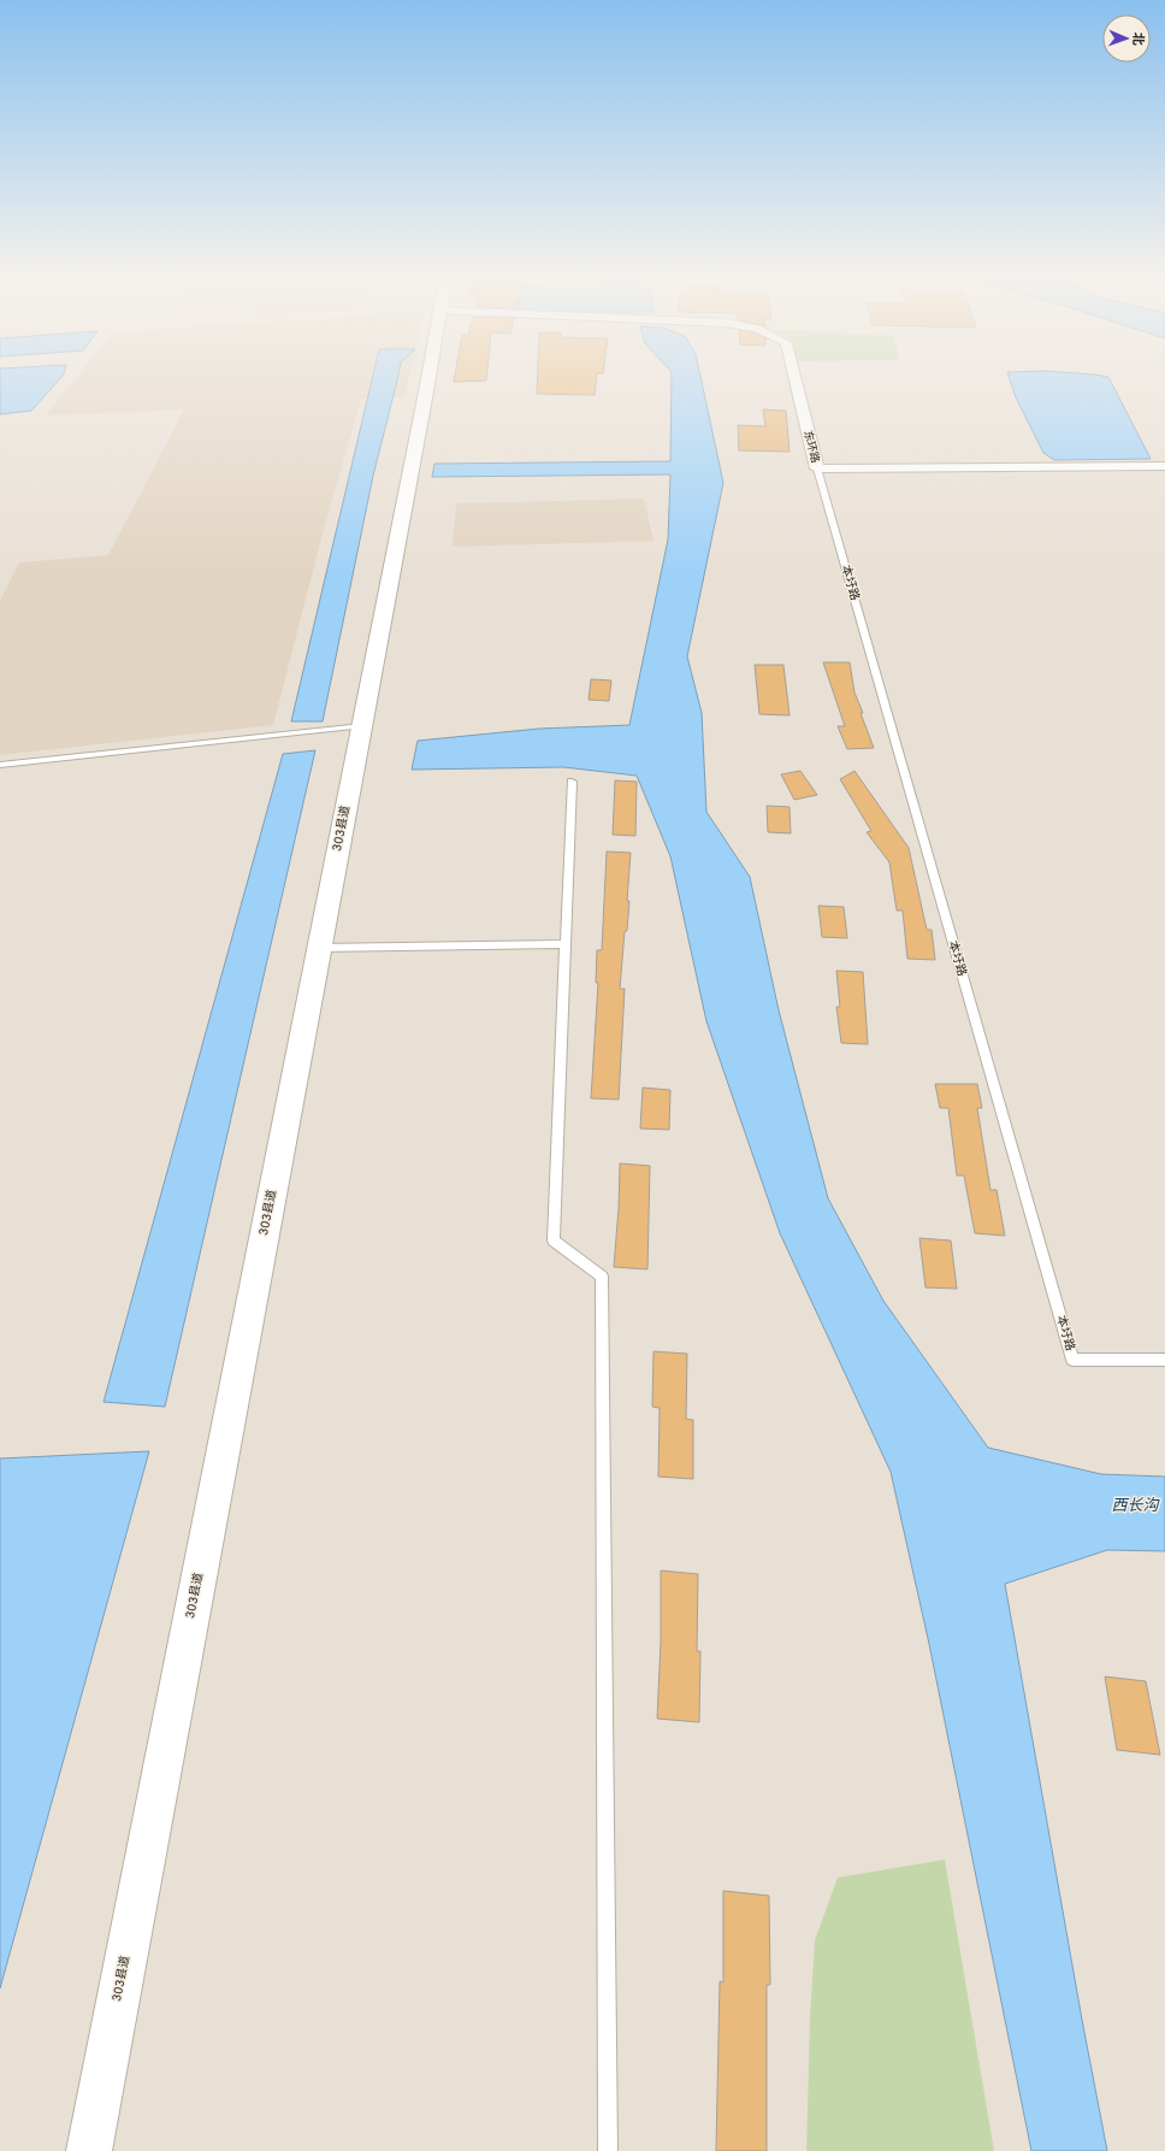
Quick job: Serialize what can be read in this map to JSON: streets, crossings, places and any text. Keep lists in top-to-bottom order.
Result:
{
  "streets": {
    "main road": ["303县道"],
    "street": ["东环路"],
    "lane": ["本圩路"]
  },
  "crossings": [
    ["东环路", "本圩路"]
  ],
  "water": ["西长沟"],
  "north": "right"
}
